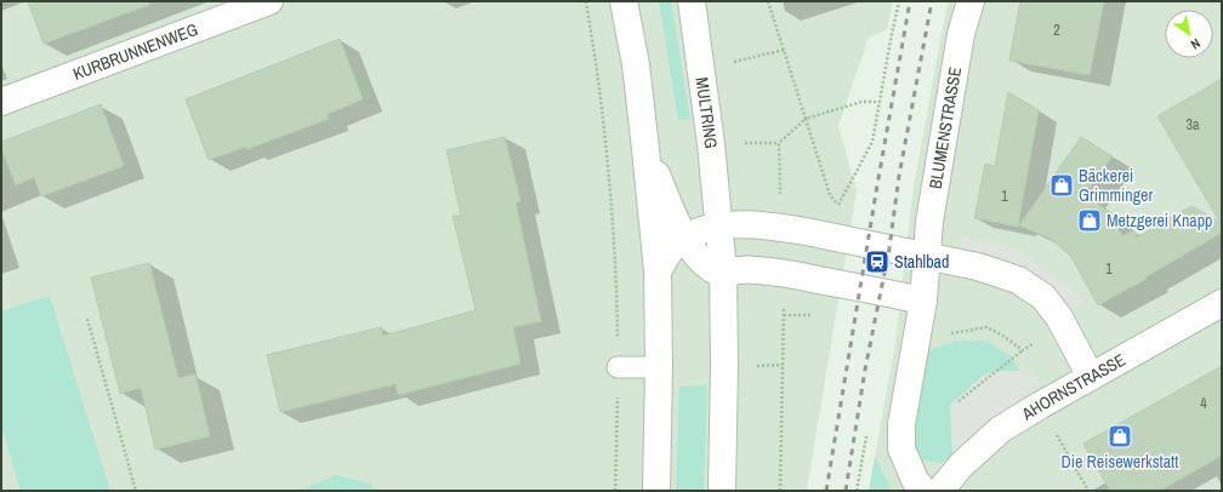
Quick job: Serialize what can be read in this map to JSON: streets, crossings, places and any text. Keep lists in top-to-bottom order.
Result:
{
  "streets": {
    "street": [
      "KURBRUNNENWEG",
      "MULTRING",
      "BLUMENSTRASSE",
      "AHORNSTRASSE"
    ]
  },
  "places": {
    "shop": ["Bäckerei Grimminger", "Metzgerei Knapp", "Die Reisewerkstatt"],
    "station": ["Stahlbad"]
  },
  "house_numbers": [
    "2",
    "3a",
    "1",
    "1",
    "4"
  ],
  "north": "bottom right"
}
